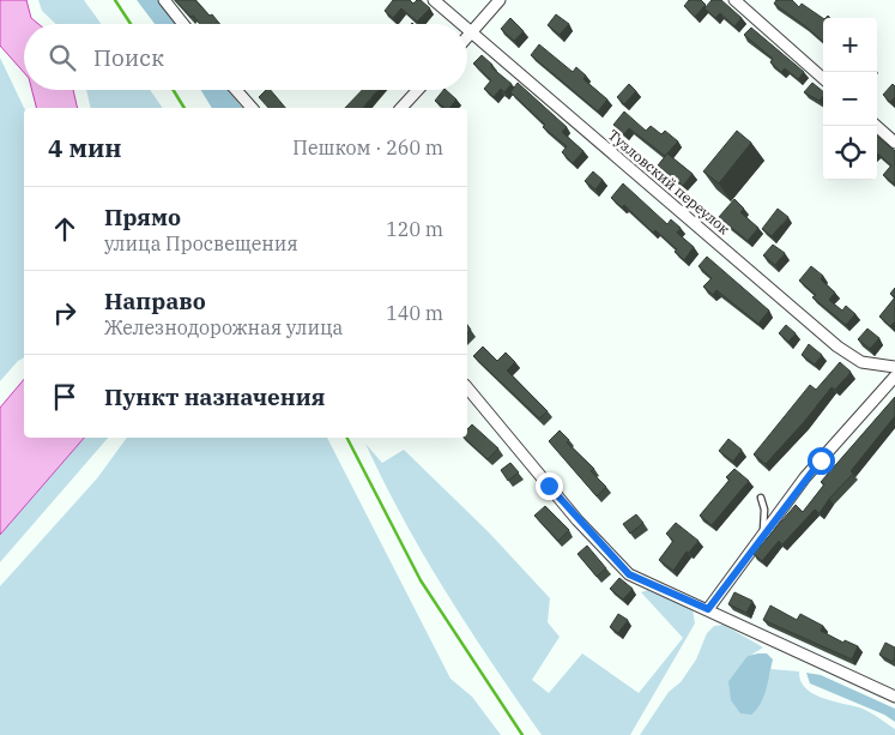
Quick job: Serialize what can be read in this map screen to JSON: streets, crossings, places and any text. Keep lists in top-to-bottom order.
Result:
{
  "streets": {
    "street": ["Тузловский переулок"]
  },
  "page": {
    "map_buttons": ["+", "−"],
    "search": "Поиск",
    "heading": ["4 мин", "Пешком · 260 m"],
    "list": [
      ["Прямо", "улица Просвещения", "120 m"],
      ["Направо", "Железнодорожная улица", "140 m"],
      "Пункт назначения"
    ]
  }
}
